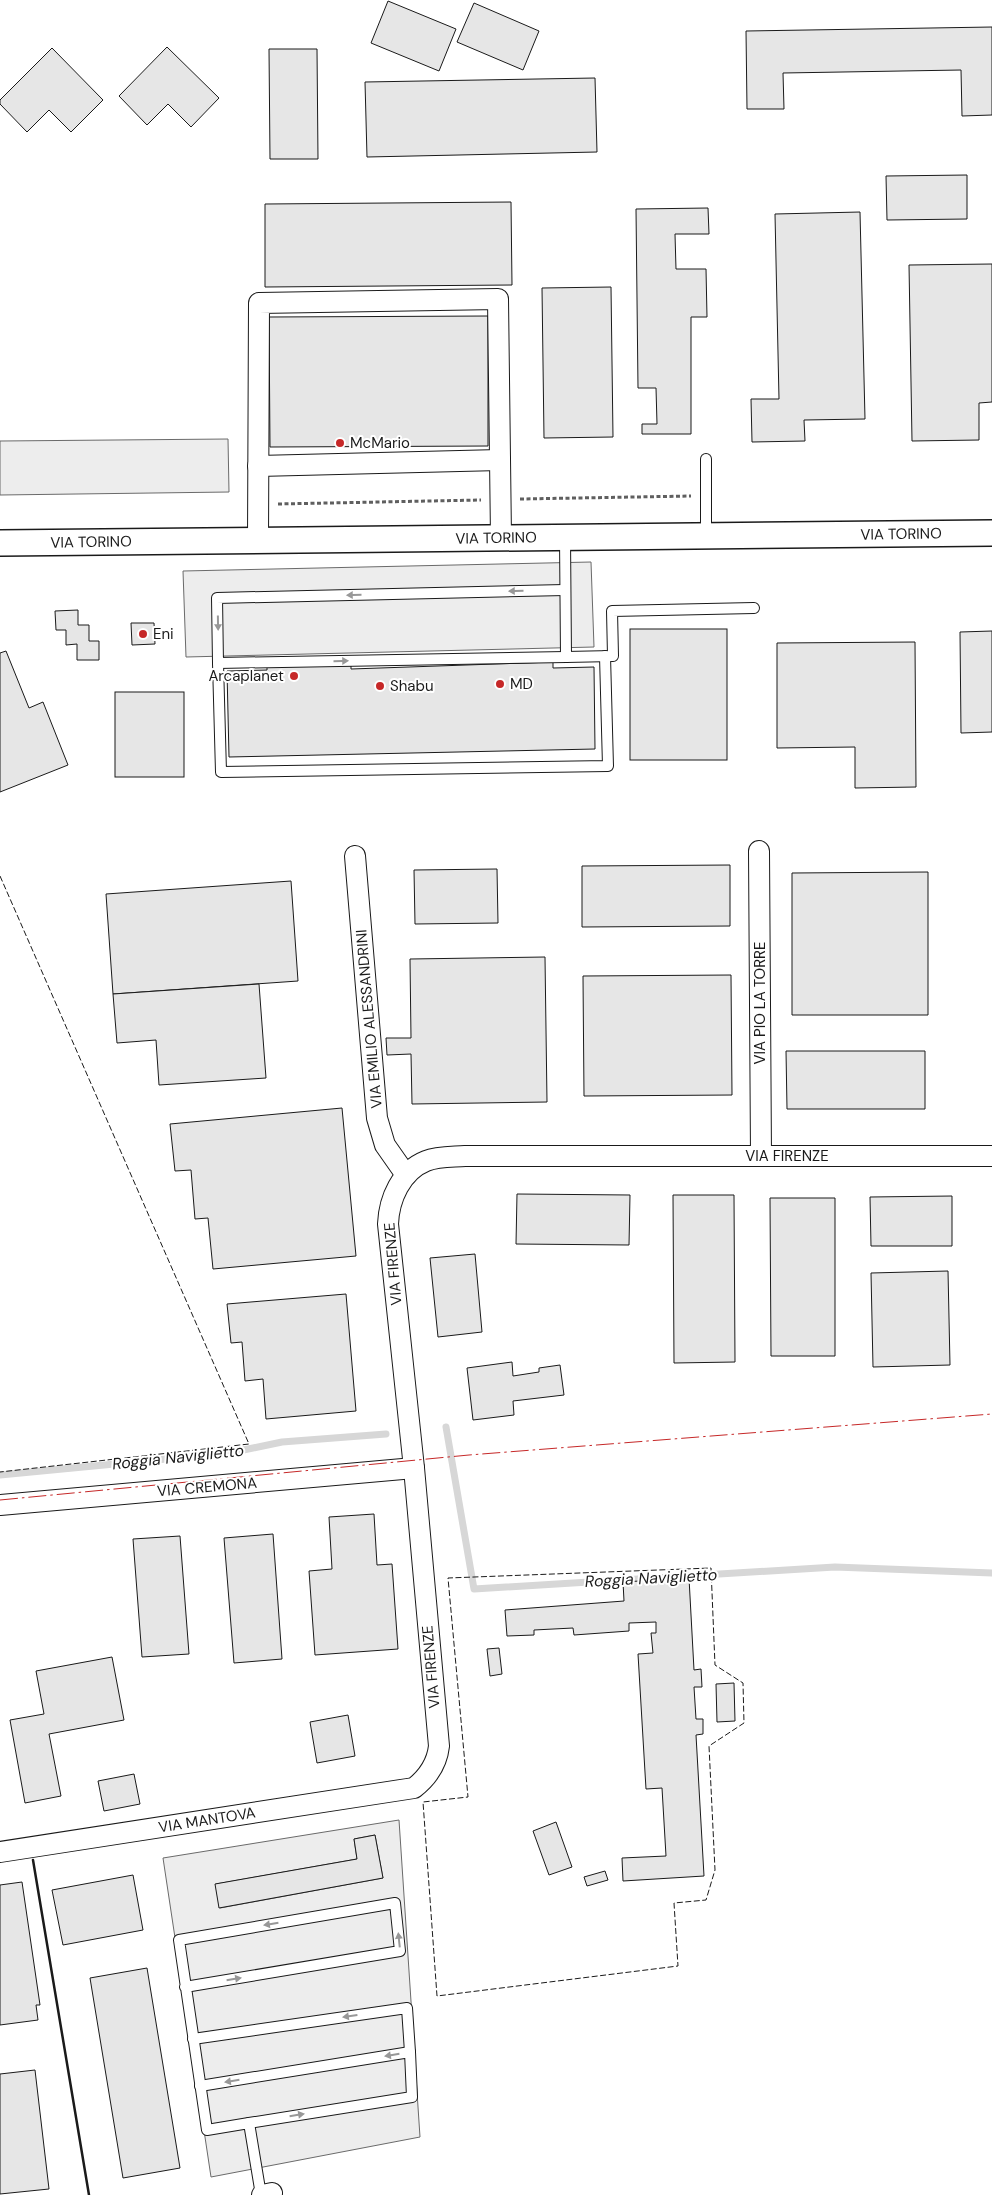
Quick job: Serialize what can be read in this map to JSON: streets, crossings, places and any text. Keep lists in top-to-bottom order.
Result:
{
  "streets": {
    "street": [
      "VIA TORINO",
      "VIA PIO LA TORRE",
      "VIA EMILIO ALESSANDRINI",
      "VIA FIRENZE",
      "VIA CREMONA",
      "VIA MANTOVA"
    ]
  },
  "crossings": [
    ["VIA PIO LA TORRE", "VIA FIRENZE"],
    ["VIA EMILIO ALESSANDRINI", "VIA FIRENZE"],
    ["VIA FIRENZE", "VIA CREMONA"],
    ["VIA FIRENZE", "VIA MANTOVA"]
  ],
  "water": ["Roggia Naviglietto"],
  "places": [
    "McMario",
    "Eni",
    "Arcaplanet",
    "MD",
    "Shabu"
  ]
}
